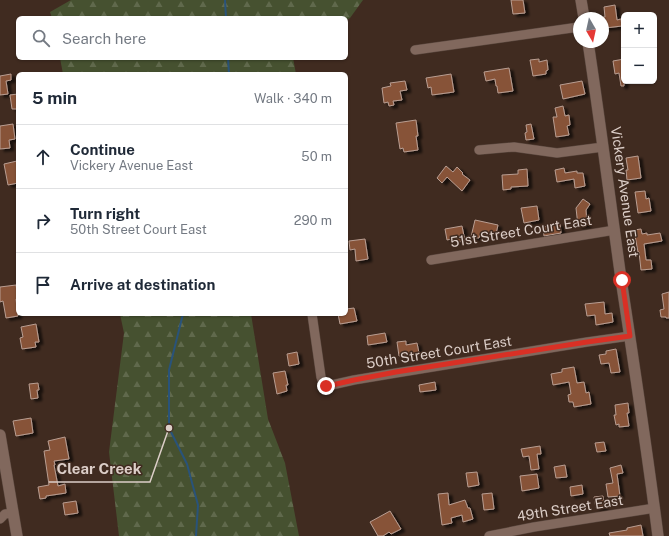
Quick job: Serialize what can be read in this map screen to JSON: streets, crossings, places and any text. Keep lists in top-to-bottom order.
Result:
{
  "streets": {
    "street": [
      "Vickery Avenue East",
      "51st Street Court East",
      "50th Street Court East",
      "49th Street East"
    ]
  },
  "crossings": [
    ["Vickery Avenue East", "51st Street Court East"],
    ["Vickery Avenue East", "50th Street Court East"],
    ["Vickery Avenue East", "49th Street East"]
  ],
  "places": ["Clear Creek"],
  "north": "bottom",
  "page": {
    "map_buttons": ["+", "−"],
    "search": "Search here",
    "heading": ["5 min", "Walk · 340 m"],
    "list": [
      ["Continue", "Vickery Avenue East", "50 m"],
      ["Turn right", "50th Street Court East", "290 m"],
      "Arrive at destination"
    ]
  }
}
